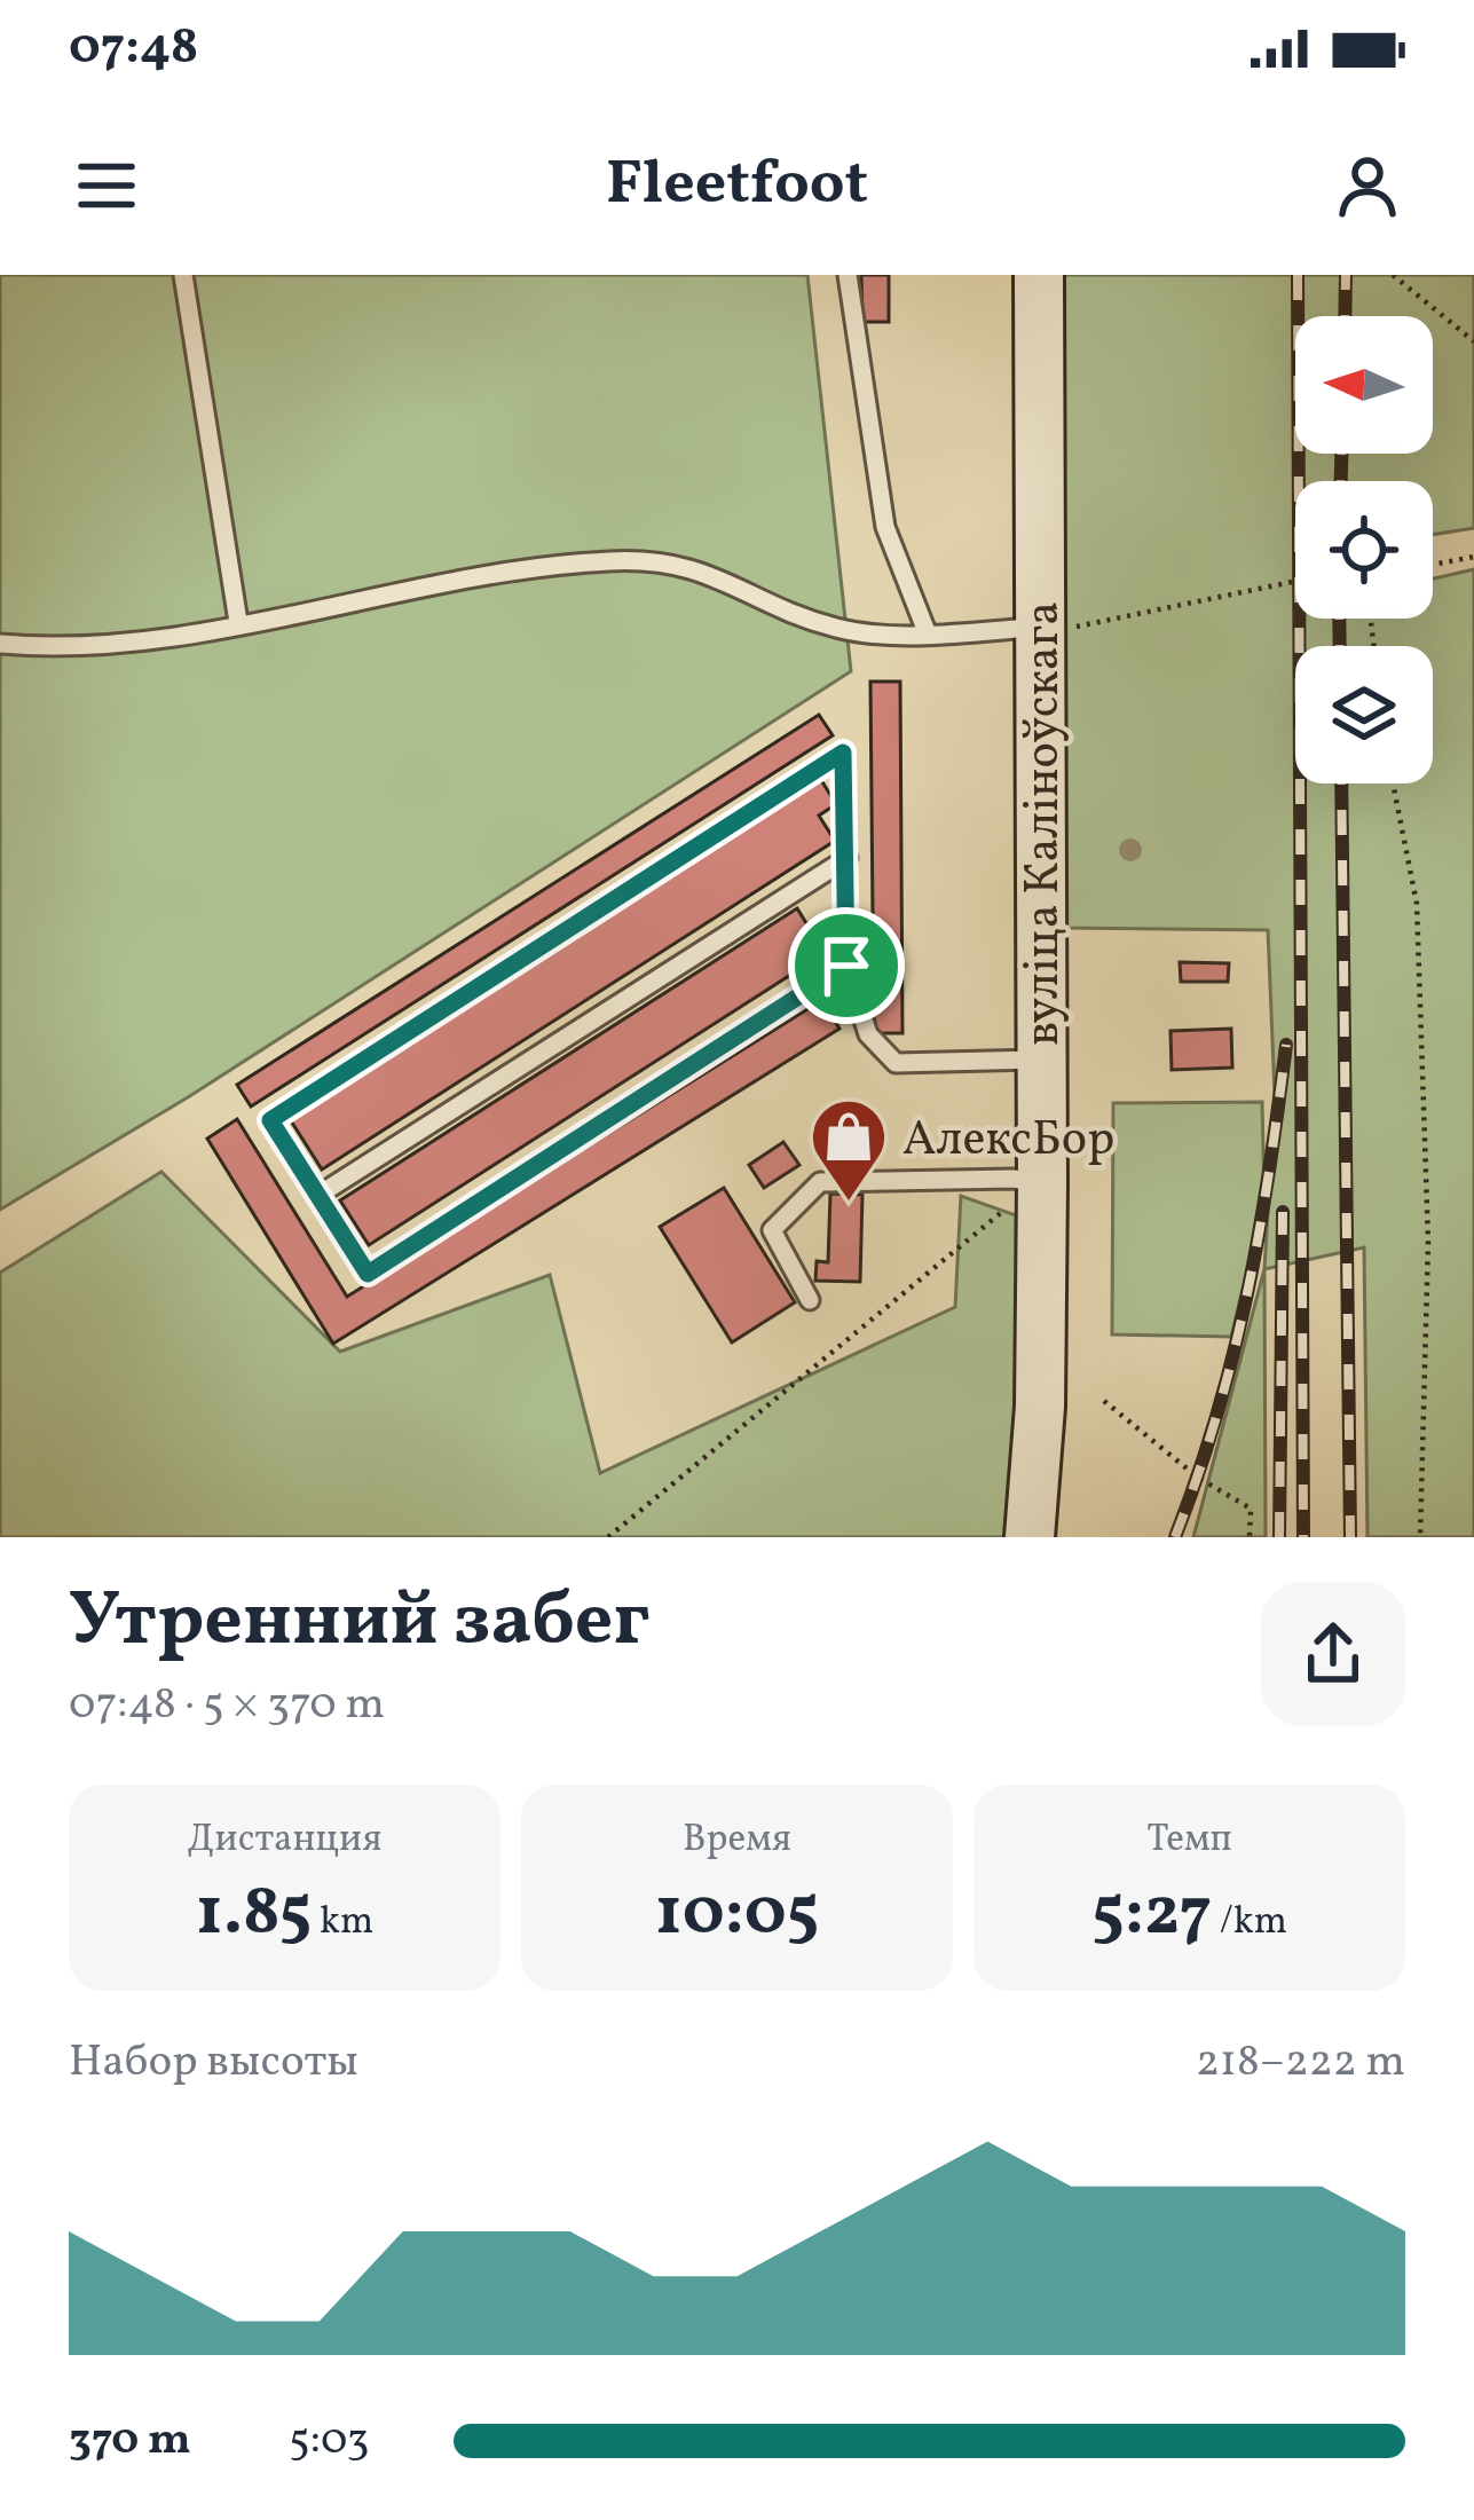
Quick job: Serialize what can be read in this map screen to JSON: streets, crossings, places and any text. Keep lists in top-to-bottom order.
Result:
{
  "streets": {
    "street": ["вуліца Каліноўскага"]
  },
  "places": {
    "shop": ["АлексБор"]
  },
  "north": "left",
  "page": {
    "status": "07:48",
    "header": "Fleetfoot",
    "heading": ["Утренний забег", "07:48 · 5 × 370 m"],
    "stats": [
      ["Дистанция", "1.85 km"],
      ["Время", "10:05"],
      ["Темп", "5:27 /km"]
    ],
    "chart": ["Набор высоты", "218–222 m"],
    "list": [
      {
        "name": "370 m",
        "note": "5:03"
      }
    ]
  }
}
